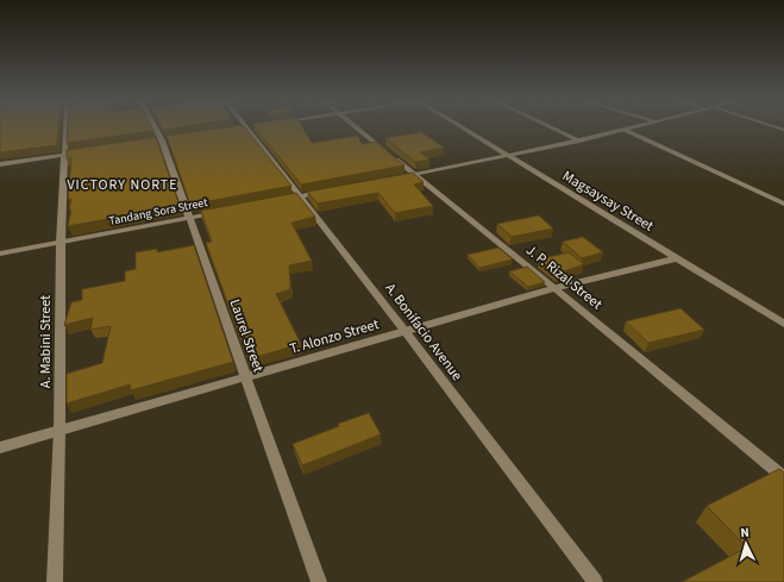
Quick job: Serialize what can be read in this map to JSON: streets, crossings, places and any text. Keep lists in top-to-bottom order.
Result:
{
  "streets": {
    "street": [
      "Magsaysay Street",
      "Tandang Sora Street",
      "J. P. Rizal Street",
      "A. Bonifacio Avenue",
      "Laurel Street",
      "T. Alonzo Street",
      "A. Mabini Street"
    ]
  },
  "crossings": [
    ["Magsaysay Street", "T. Alonzo Street"],
    ["Tandang Sora Street", "Laurel Street"],
    ["Tandang Sora Street", "A. Mabini Street"],
    ["J. P. Rizal Street", "T. Alonzo Street"],
    ["A. Bonifacio Avenue", "T. Alonzo Street"],
    ["Laurel Street", "T. Alonzo Street"],
    ["T. Alonzo Street", "A. Mabini Street"]
  ],
  "districts": ["VICTORY NORTE"],
  "north": "top"
}
